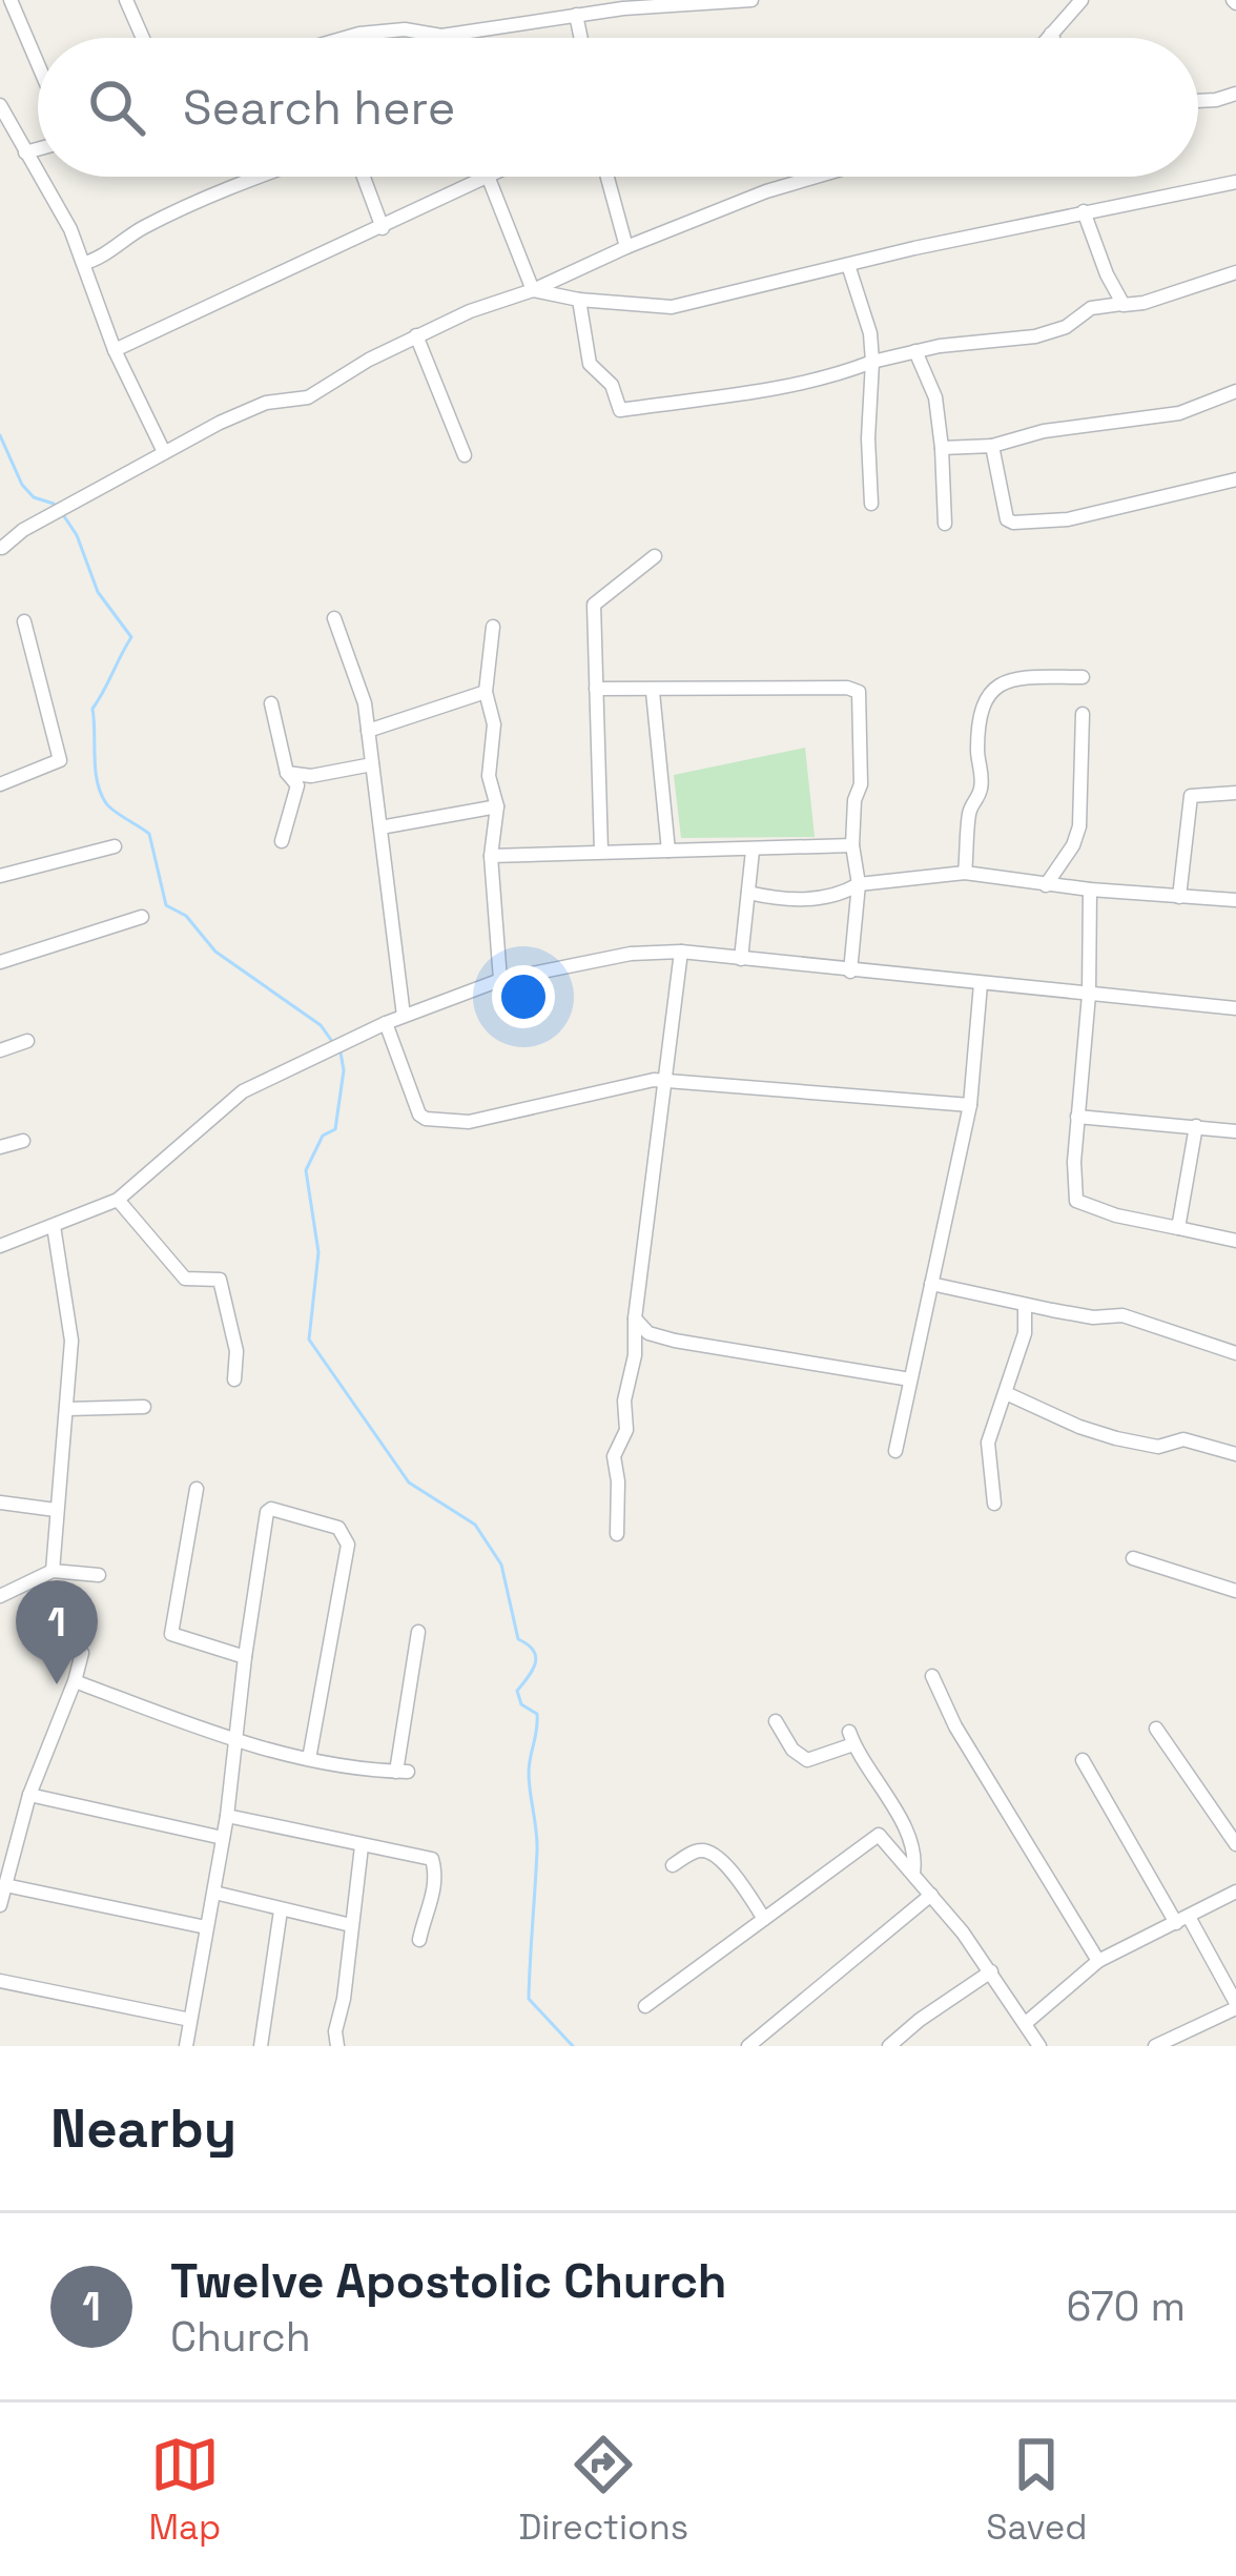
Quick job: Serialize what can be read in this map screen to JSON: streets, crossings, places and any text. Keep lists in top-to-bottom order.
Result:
{
  "page": {
    "search": "Search here",
    "pins": "1",
    "heading": "Nearby",
    "list": [
      {
        "mark": "1",
        "name": "Twelve Apostolic Church",
        "note": "Church",
        "value": "670 m"
      }
    ],
    "nav": ["Map", "Directions", "Saved"]
  }
}
